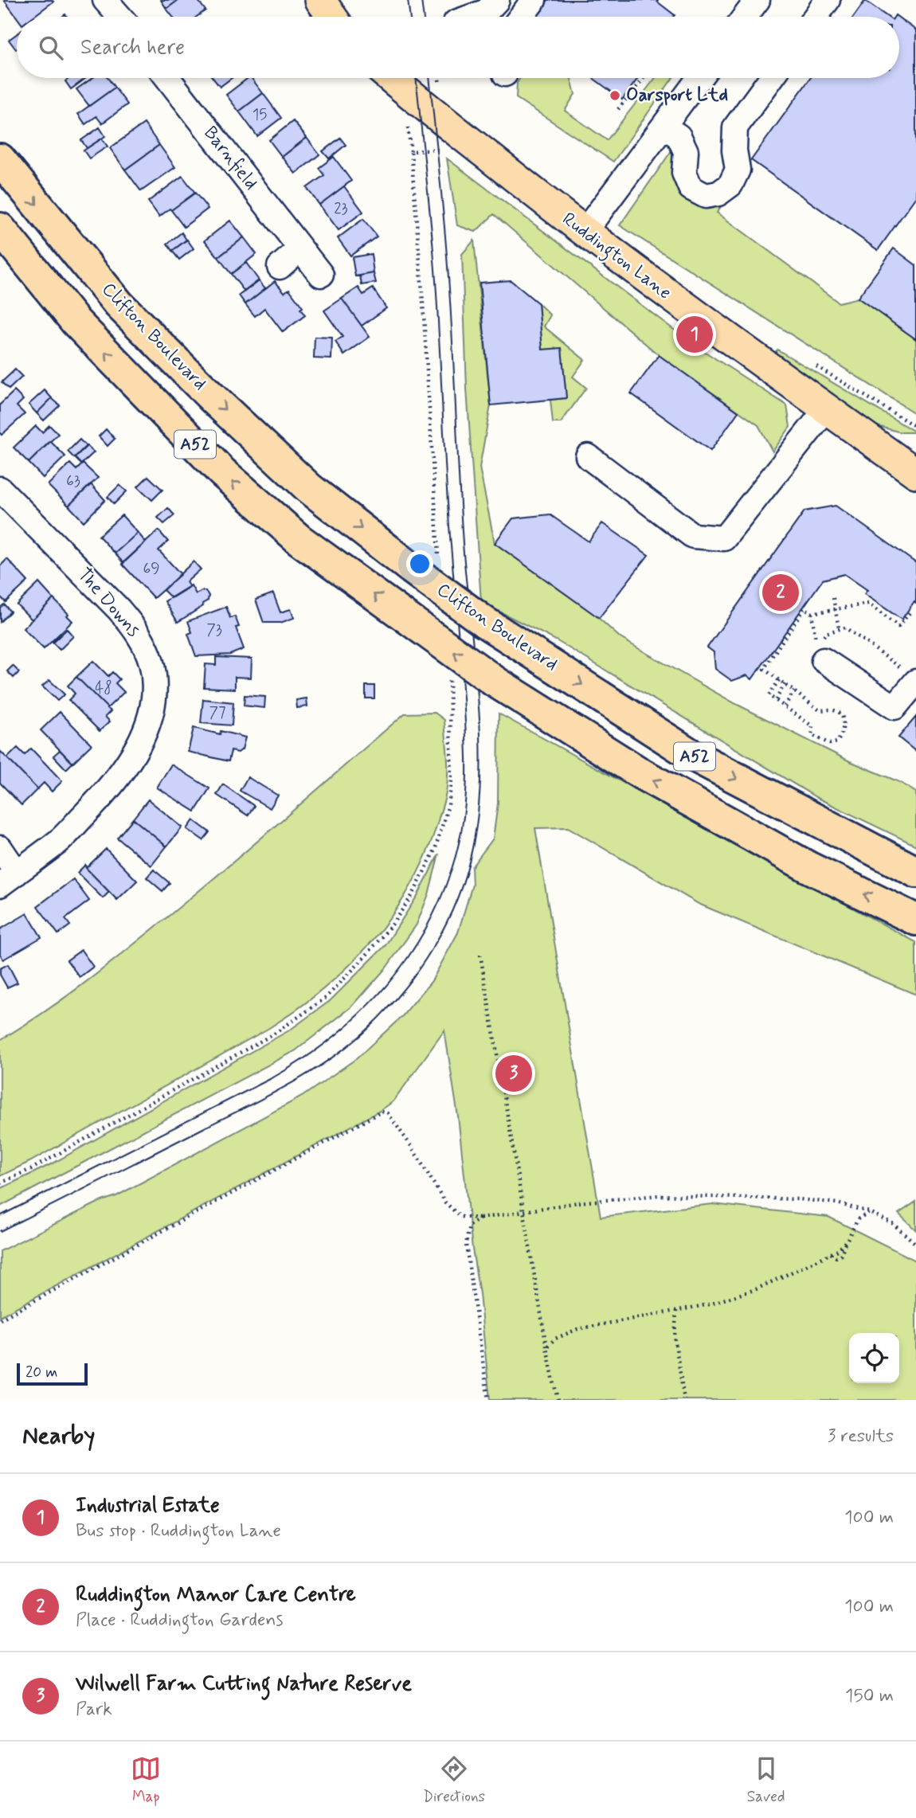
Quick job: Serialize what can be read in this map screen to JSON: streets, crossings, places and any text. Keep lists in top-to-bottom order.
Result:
{
  "streets": {
    "highway": ["Clifton Boulevard", "A52"],
    "main road": ["Ruddington Lane"],
    "street": ["Barnfield", "The Downs"]
  },
  "places": ["Oarsport Ltd"],
  "house_numbers": [
    "15",
    "23",
    "63",
    "69",
    "73",
    "48",
    "77"
  ],
  "scale_bar": "20 m",
  "page": {
    "search": "Search here",
    "pins": ["1", "2", "3"],
    "scale": "20 m",
    "heading": ["Nearby", "3 results"],
    "list": [
      {
        "mark": "1",
        "name": "Industrial Estate",
        "note": "Bus stop · Ruddington Lane",
        "value": "100 m"
      },
      {
        "mark": "2",
        "name": "Ruddington Manor Care Centre",
        "note": "Place · Ruddington Gardens",
        "value": "100 m"
      },
      {
        "mark": "3",
        "name": "Wilwell Farm Cutting Nature Reserve",
        "note": "Park",
        "value": "150 m"
      }
    ],
    "nav": ["Map", "Directions", "Saved"]
  }
}
